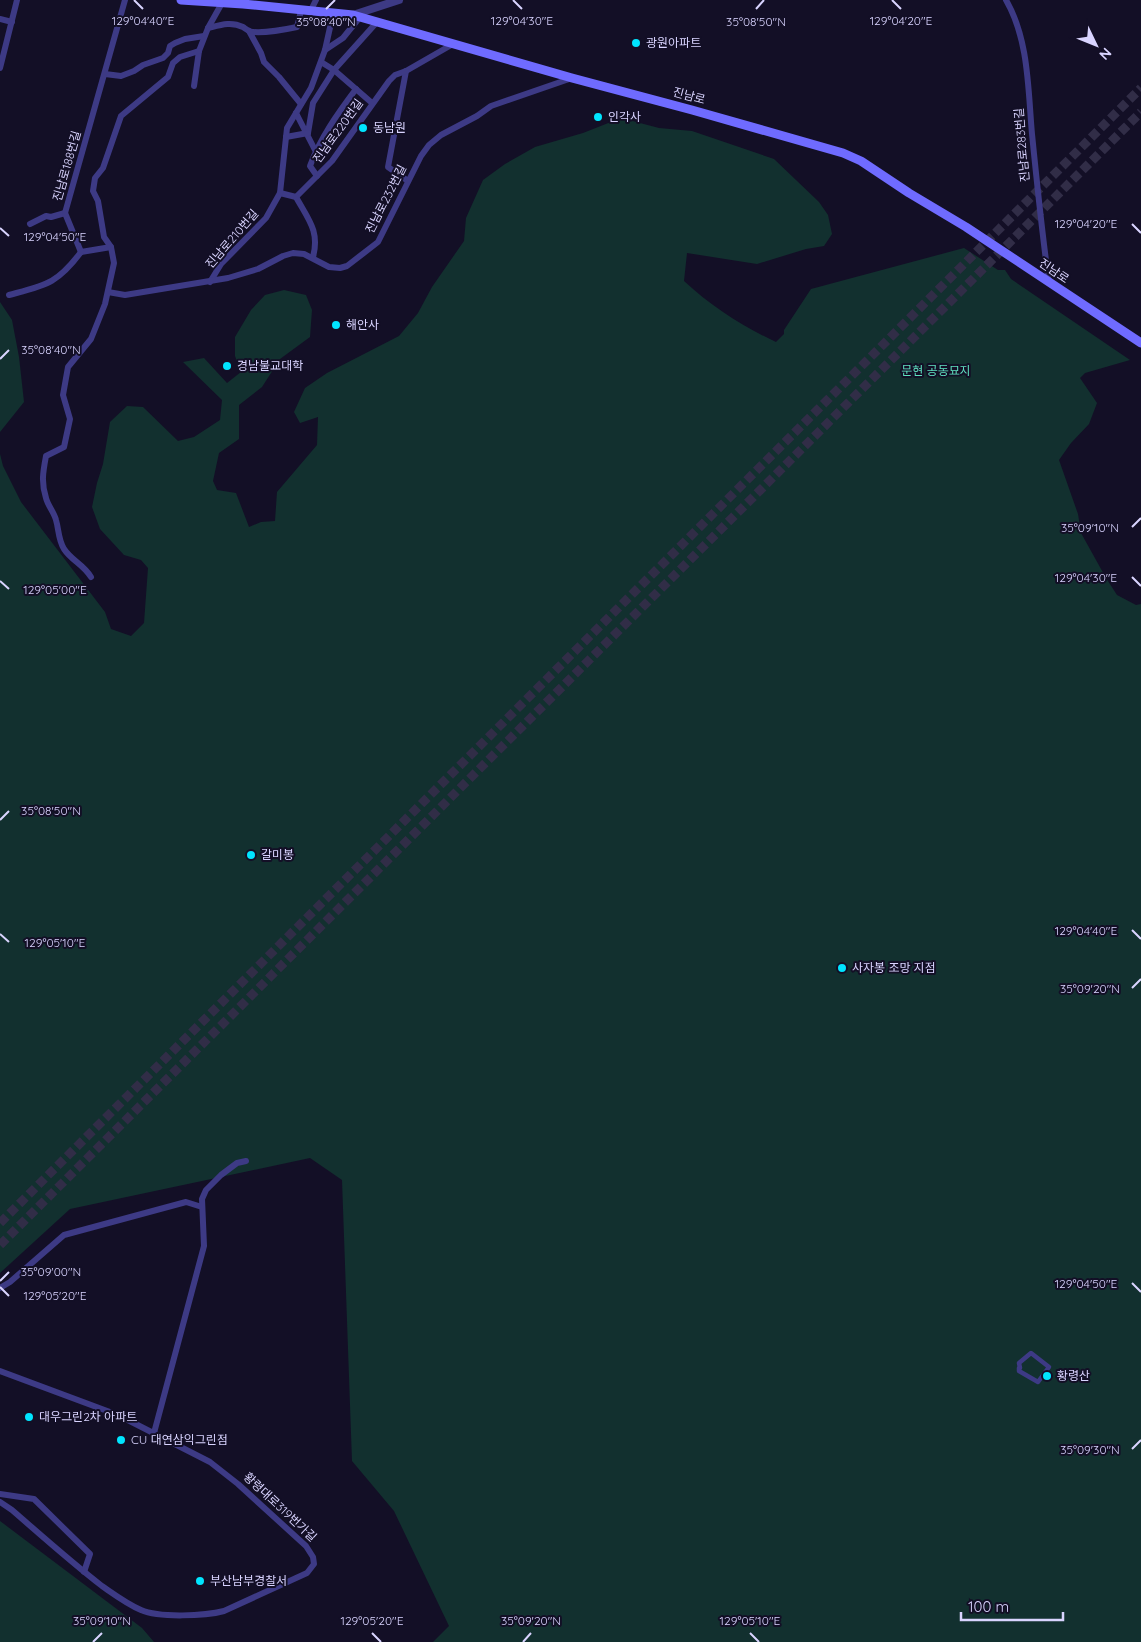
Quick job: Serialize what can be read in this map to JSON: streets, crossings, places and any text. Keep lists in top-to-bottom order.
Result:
{
  "streets": {
    "main road": ["진남로"],
    "street": [
      "진남로220번길",
      "진남로283번길",
      "진남로188번길",
      "진남로232번길",
      "진남로210번길",
      "황령대로319번가길"
    ]
  },
  "crossings": [
    ["진남로", "진남로220번길"],
    ["진남로", "진남로283번길"],
    ["진남로", "진남로232번길"],
    ["진남로", "진남로210번길"],
    ["진남로232번길", "진남로210번길"]
  ],
  "parks": ["문현 공동묘지"],
  "places": [
    "광원아파트",
    "인각사",
    "동남원",
    "해안사",
    "경남불교대학",
    "갈미봉",
    "사자봉 조망 지점",
    "황령산",
    "대우그린2차 아파트",
    "CU 대연삼익그린점",
    "부산남부경찰서"
  ],
  "scale_bar": "100 m",
  "north": "bottom right",
  "coordinates": [
    "129°04'30\"E",
    "129°04'20\"E",
    "129°04'40\"E",
    "35°08'40\"N",
    "35°08'50\"N",
    "129°04'50\"E",
    "35°09'10\"N",
    "129°05'00\"E",
    "129°05'10\"E",
    "35°09'20\"N",
    "35°09'00\"N",
    "129°05'20\"E",
    "35°09'30\"N"
  ]
}
